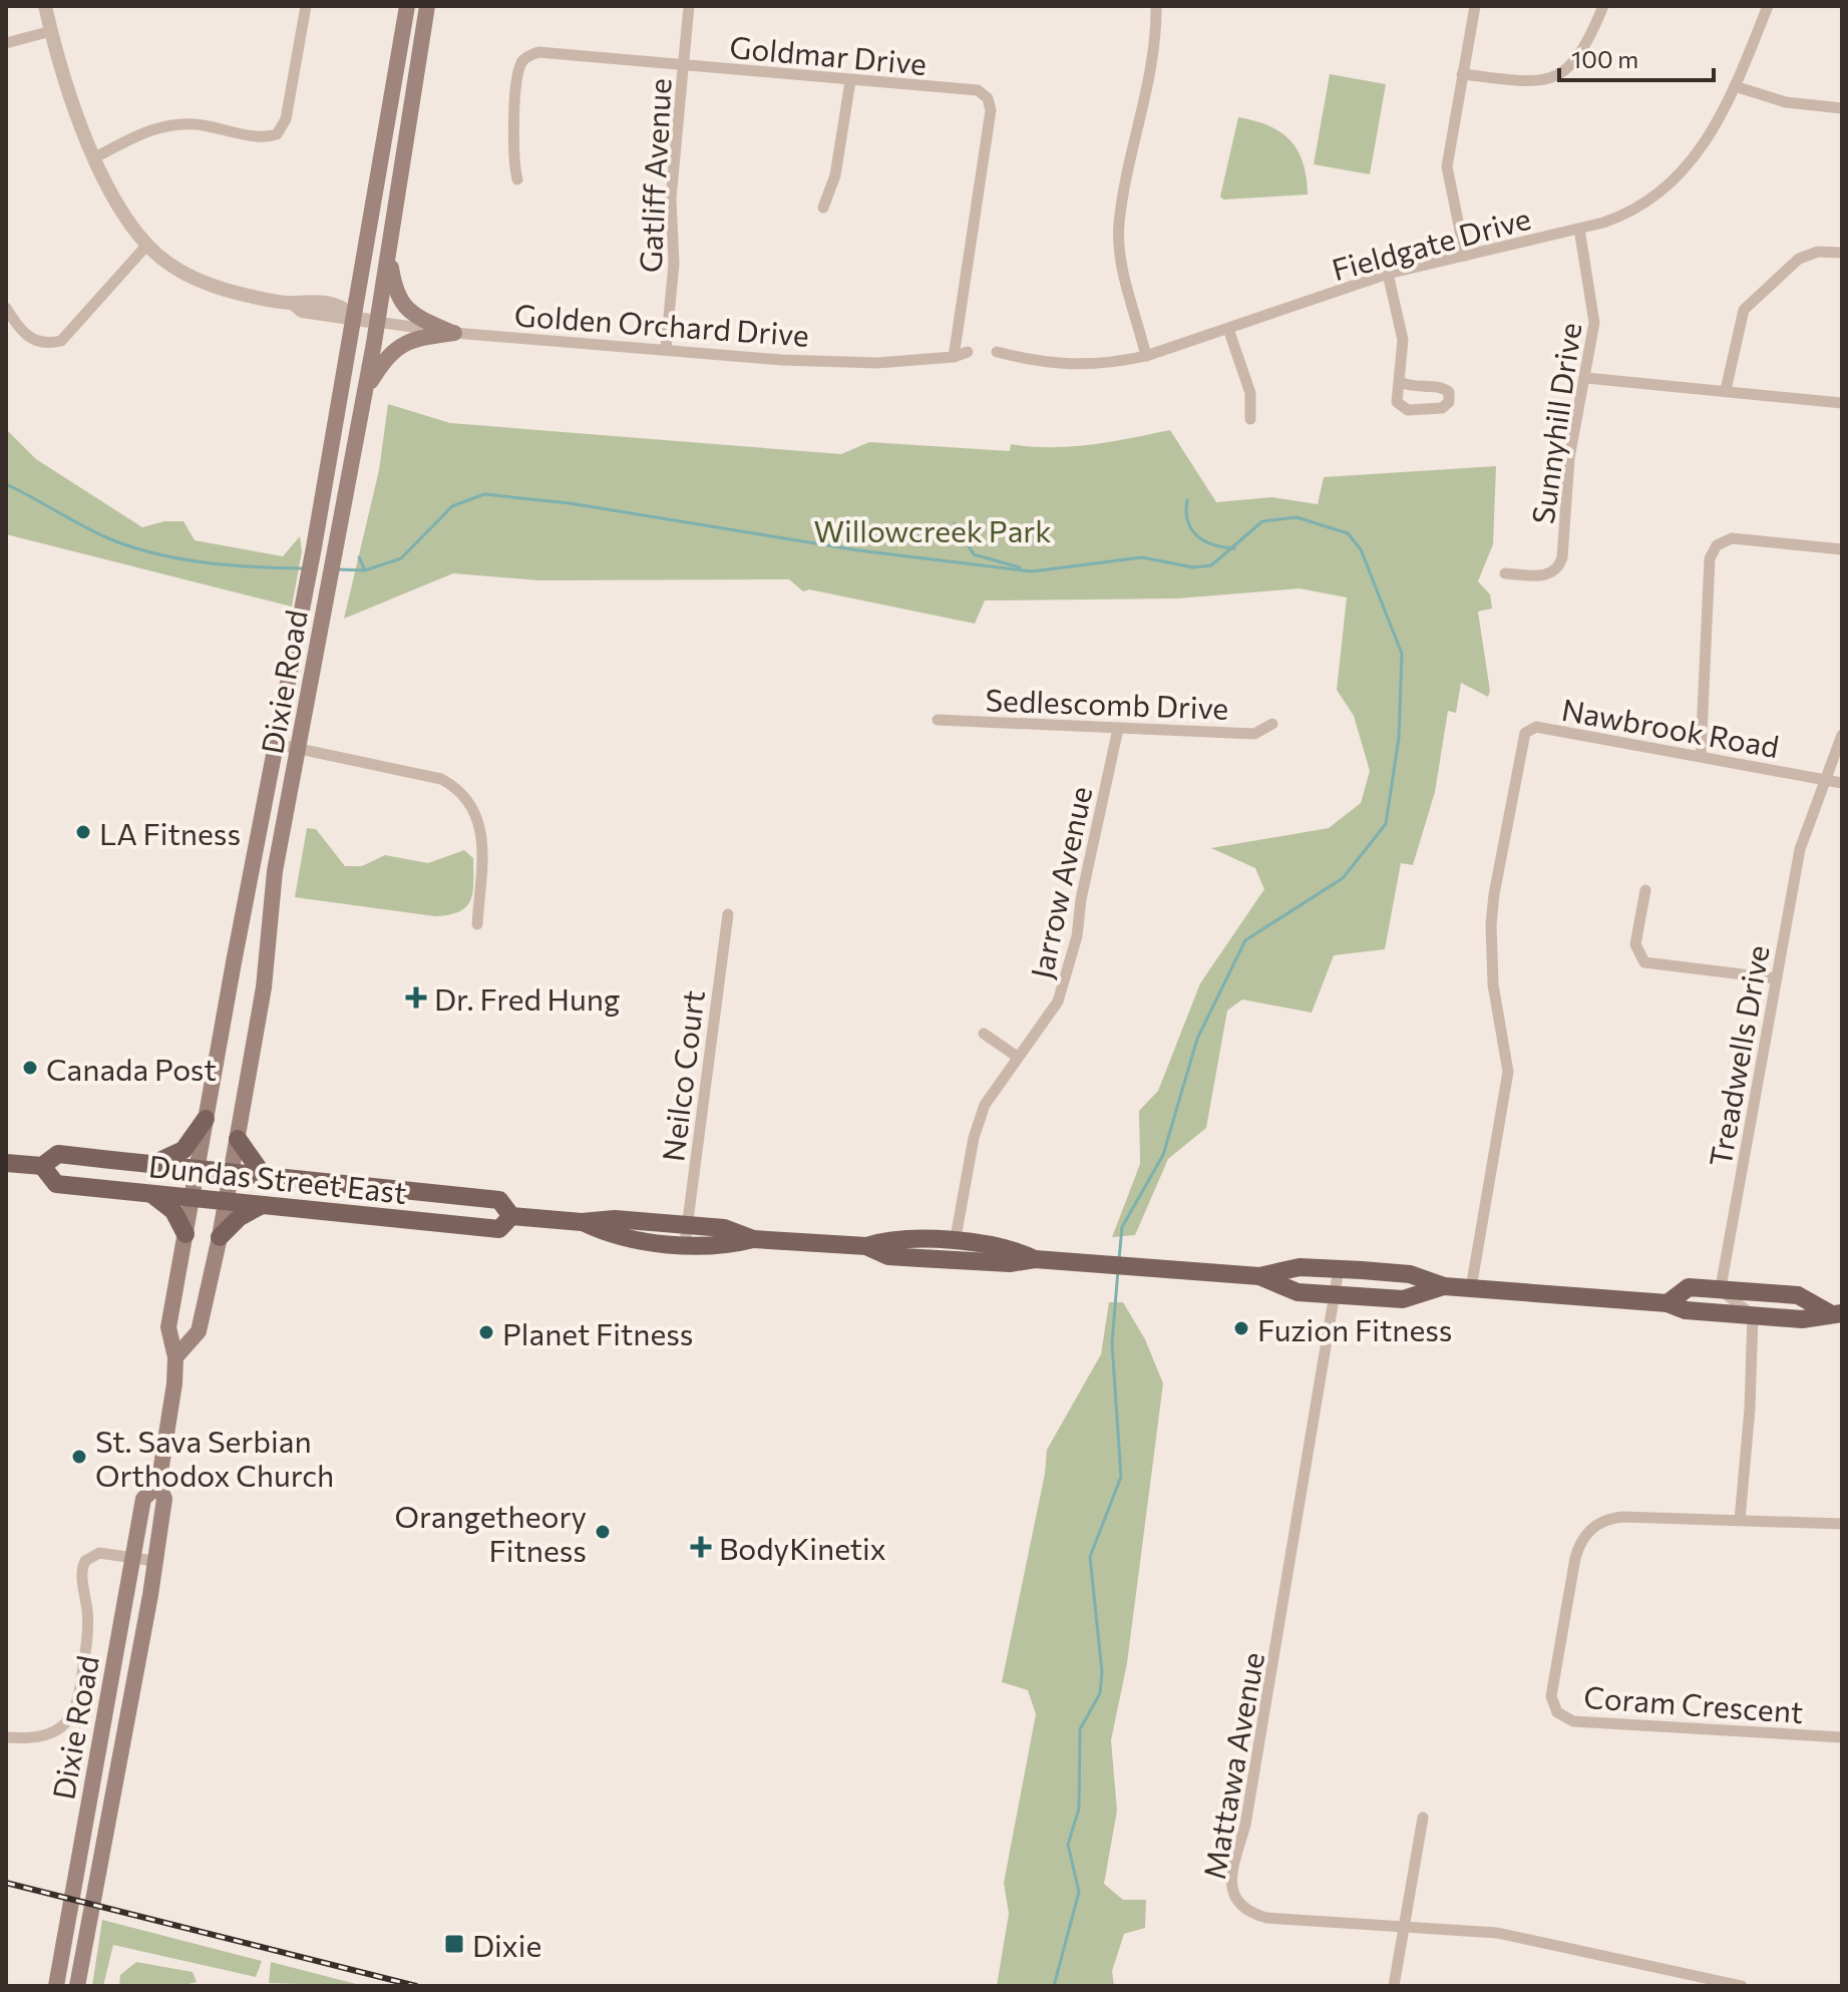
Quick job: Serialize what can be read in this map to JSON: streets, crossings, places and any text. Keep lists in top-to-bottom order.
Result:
{
  "streets": {
    "main road": ["Dixie Road", "Dundas Street East"],
    "street": [
      "Goldmar Drive",
      "Gatliff Avenue",
      "Fieldgate Drive",
      "Golden Orchard Drive",
      "Sunnyhill Drive",
      "Sedlescomb Drive",
      "Nawbrook Road",
      "Jarrow Avenue",
      "Treadwells Drive",
      "Neilco Court",
      "Coram Crescent",
      "Mattawa Avenue"
    ]
  },
  "crossings": [
    ["Goldmar Drive", "Gatliff Avenue"],
    ["Goldmar Drive", "Golden Orchard Drive"],
    ["Gatliff Avenue", "Golden Orchard Drive"],
    ["Fieldgate Drive", "Sunnyhill Drive"],
    ["Golden Orchard Drive", "Dixie Road"],
    ["Dixie Road", "Dundas Street East"],
    ["Sedlescomb Drive", "Jarrow Avenue"],
    ["Nawbrook Road", "Treadwells Drive"],
    ["Nawbrook Road", "Dundas Street East"],
    ["Jarrow Avenue", "Dundas Street East"],
    ["Treadwells Drive", "Dundas Street East"],
    ["Neilco Court", "Dundas Street East"],
    ["Dundas Street East", "Mattawa Avenue"]
  ],
  "parks": ["Willowcreek Park"],
  "places": {
    "other": [
      "LA Fitness",
      "Canada Post",
      "Fuzion Fitness",
      "Planet Fitness",
      "St. Sava Serbian Orthodox Church",
      "Orangetheory Fitness"
    ],
    "health": ["Dr. Fred Hung", "BodyKinetix"],
    "transit": ["Dixie"]
  },
  "scale_bar": "100 m"
}
